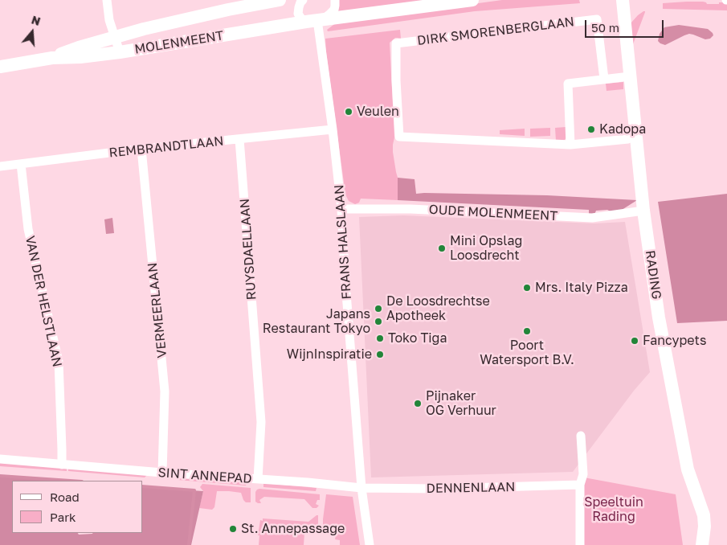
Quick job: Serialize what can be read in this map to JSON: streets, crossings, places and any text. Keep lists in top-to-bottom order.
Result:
{
  "streets": {
    "main road": ["MOLENMEENT", "RADING"],
    "street": [
      "DIRK SMORENBERGLAAN",
      "REMBRANDTLAAN",
      "OUDE MOLENMEENT",
      "FRANS HALSLAAN",
      "RUYSDAELLAAN",
      "VAN DER HELSTLAAN",
      "VERMEERLAAN",
      "SINT ANNEPAD",
      "DENNENLAAN"
    ]
  },
  "crossings": [
    ["MOLENMEENT", "FRANS HALSLAAN"],
    ["REMBRANDTLAAN", "FRANS HALSLAAN"],
    ["REMBRANDTLAAN", "RUYSDAELLAAN"],
    ["REMBRANDTLAAN", "VAN DER HELSTLAAN"],
    ["REMBRANDTLAAN", "VERMEERLAAN"],
    ["OUDE MOLENMEENT", "FRANS HALSLAAN"],
    ["OUDE MOLENMEENT", "RADING"],
    ["FRANS HALSLAAN", "SINT ANNEPAD"],
    ["FRANS HALSLAAN", "DENNENLAAN"],
    ["RUYSDAELLAAN", "SINT ANNEPAD"],
    ["VAN DER HELSTLAAN", "SINT ANNEPAD"],
    ["VERMEERLAAN", "SINT ANNEPAD"],
    ["SINT ANNEPAD", "DENNENLAAN"]
  ],
  "parks": ["Speeltuin Rading"],
  "places": [
    "Veulen",
    "Kadopa",
    "Mini Opslag Loosdrecht",
    "Mrs. Italy Pizza",
    "De Loosdrechtse Apotheek",
    "Japans Restaurant Tokyo",
    "Poort Watersport B.V.",
    "Toko Tiga",
    "Fancypets",
    "WijnInspiratie",
    "Pijnaker OG Verhuur",
    "St. Annepassage"
  ],
  "legend": ["Road", "Park"],
  "scale_bar": "50 m",
  "north": "top"
}
